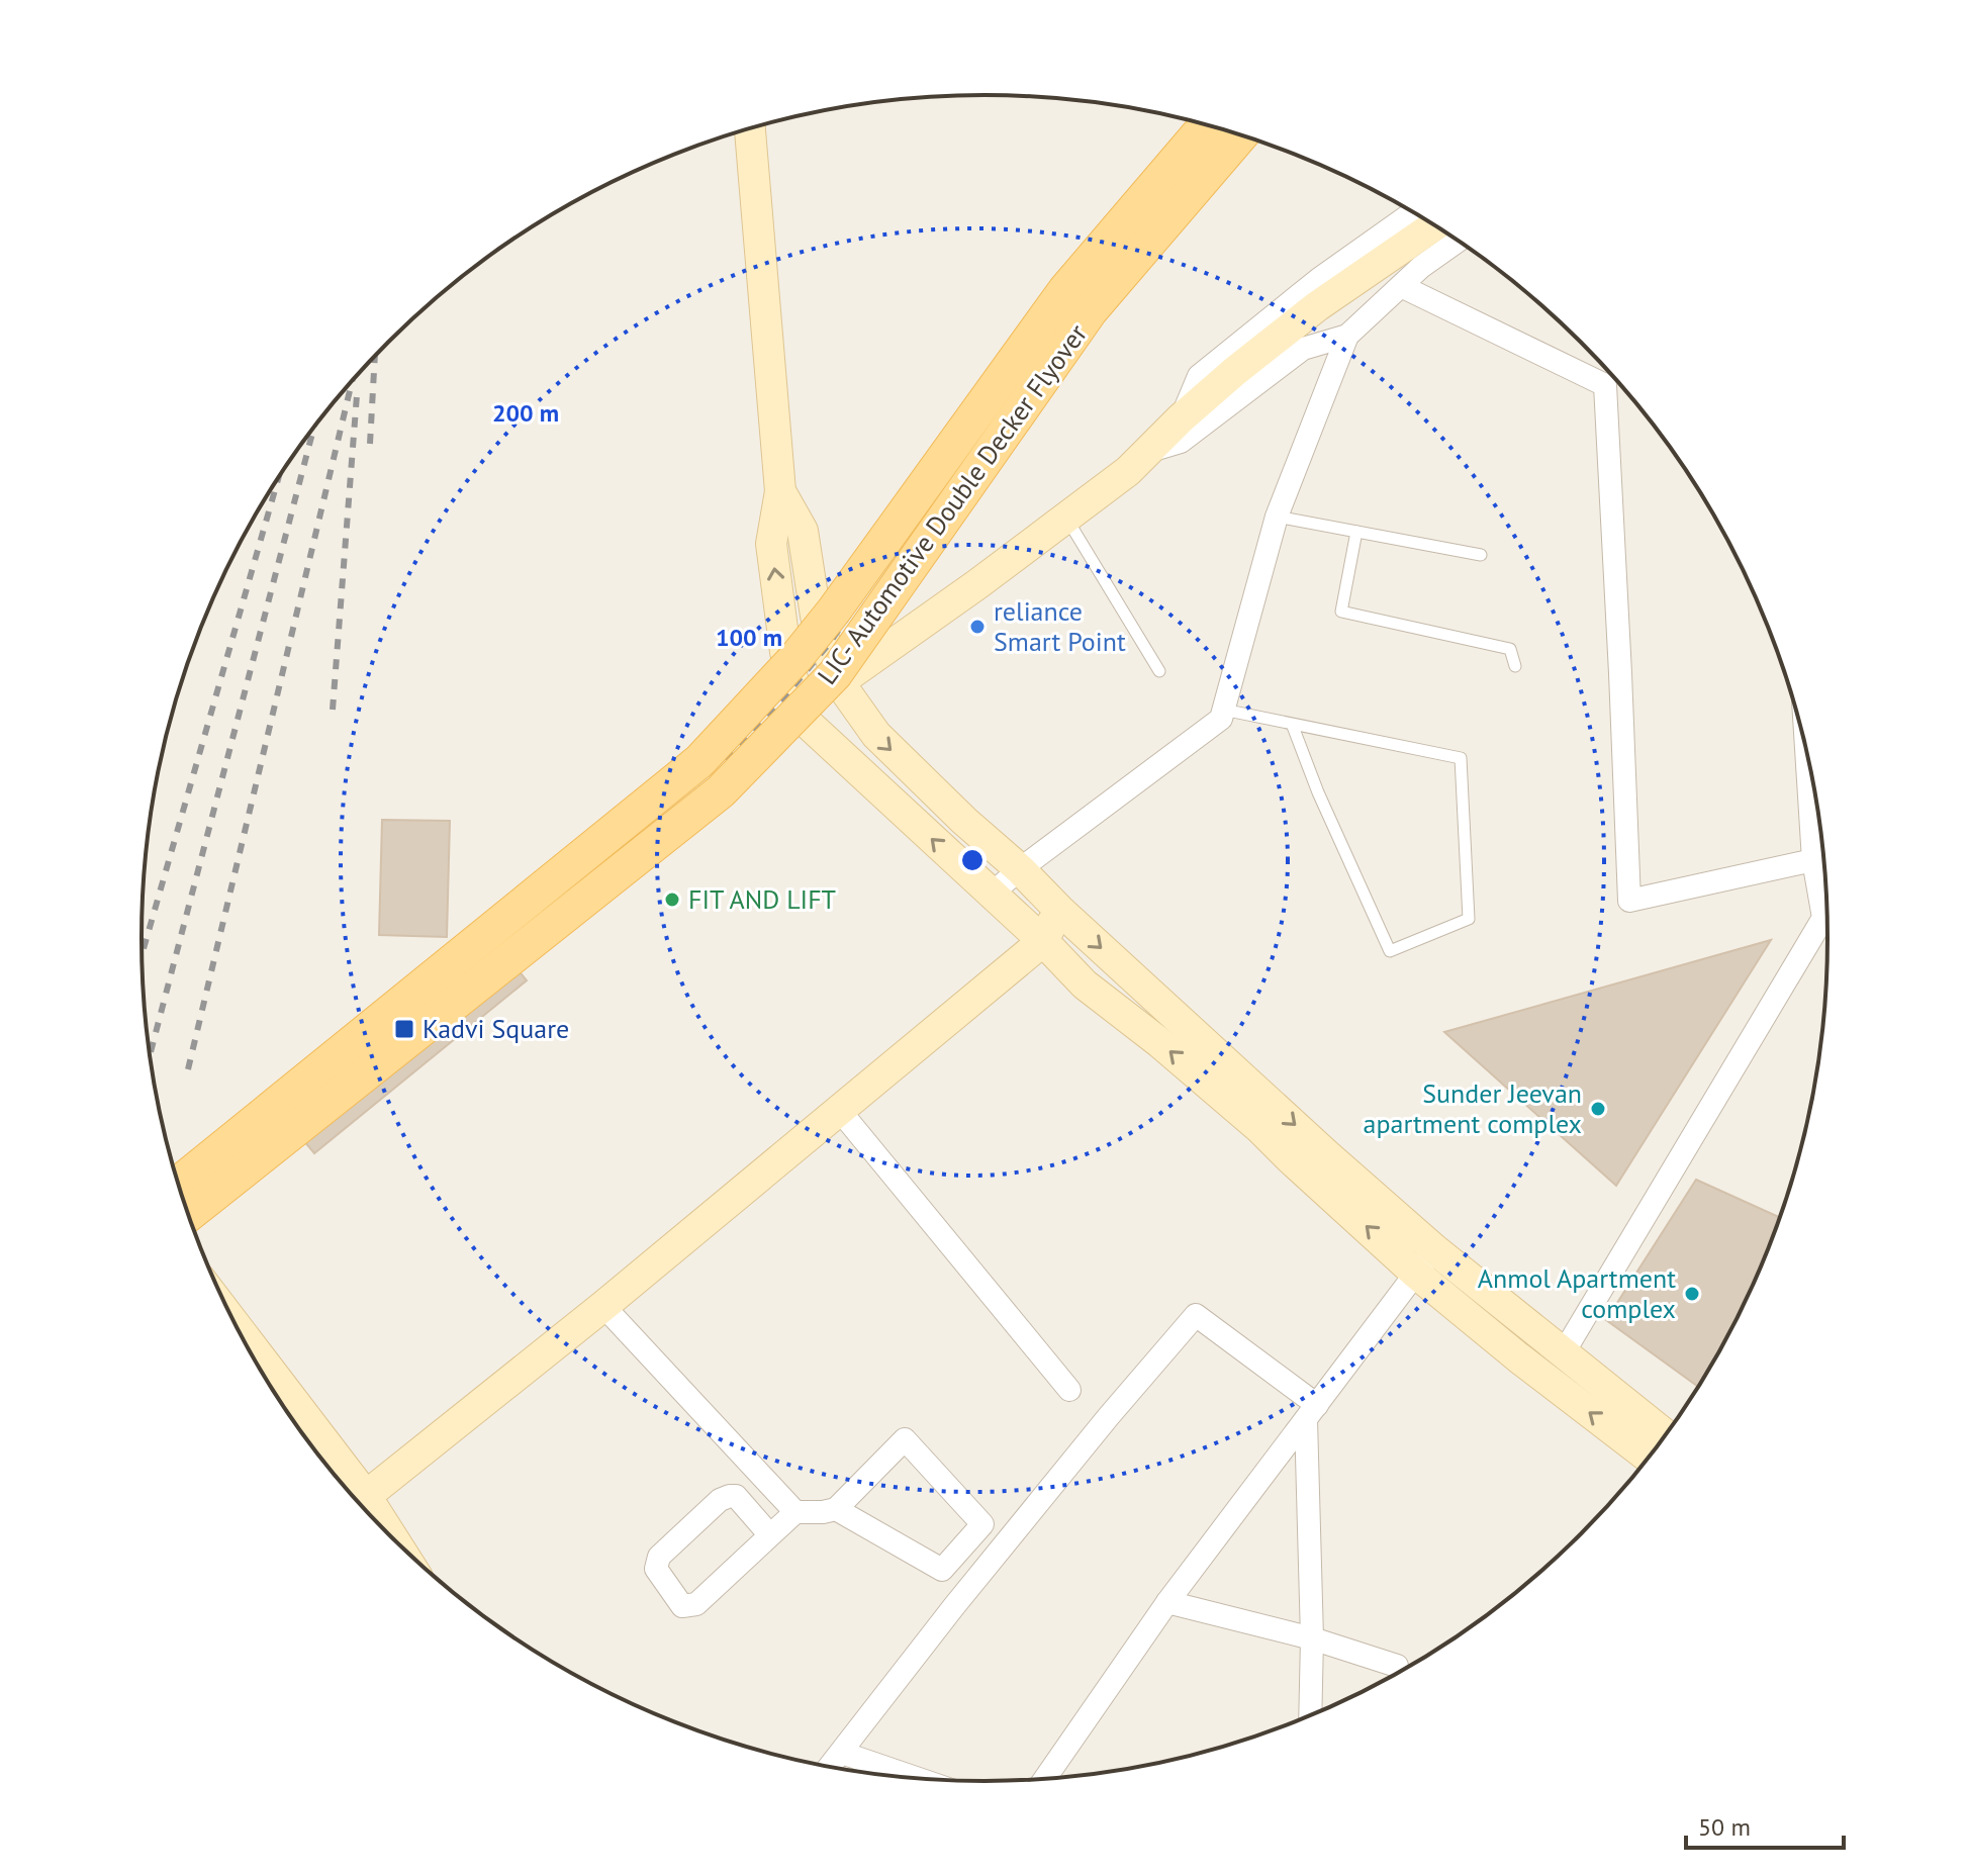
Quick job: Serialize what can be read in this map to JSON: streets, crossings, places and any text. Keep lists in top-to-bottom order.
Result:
{
  "streets": {
    "main road": ["LIC- Automotive Double Decker Flyover"]
  },
  "places": {
    "other": [
      "reliance Smart Point",
      "FIT AND LIFT",
      "Sunder Jeevan apartment complex",
      "Anmol Apartment complex"
    ],
    "transit": ["Kadvi Square"]
  },
  "scale_bar": "50 m",
  "rings": ["200 m", "100 m"]
}
